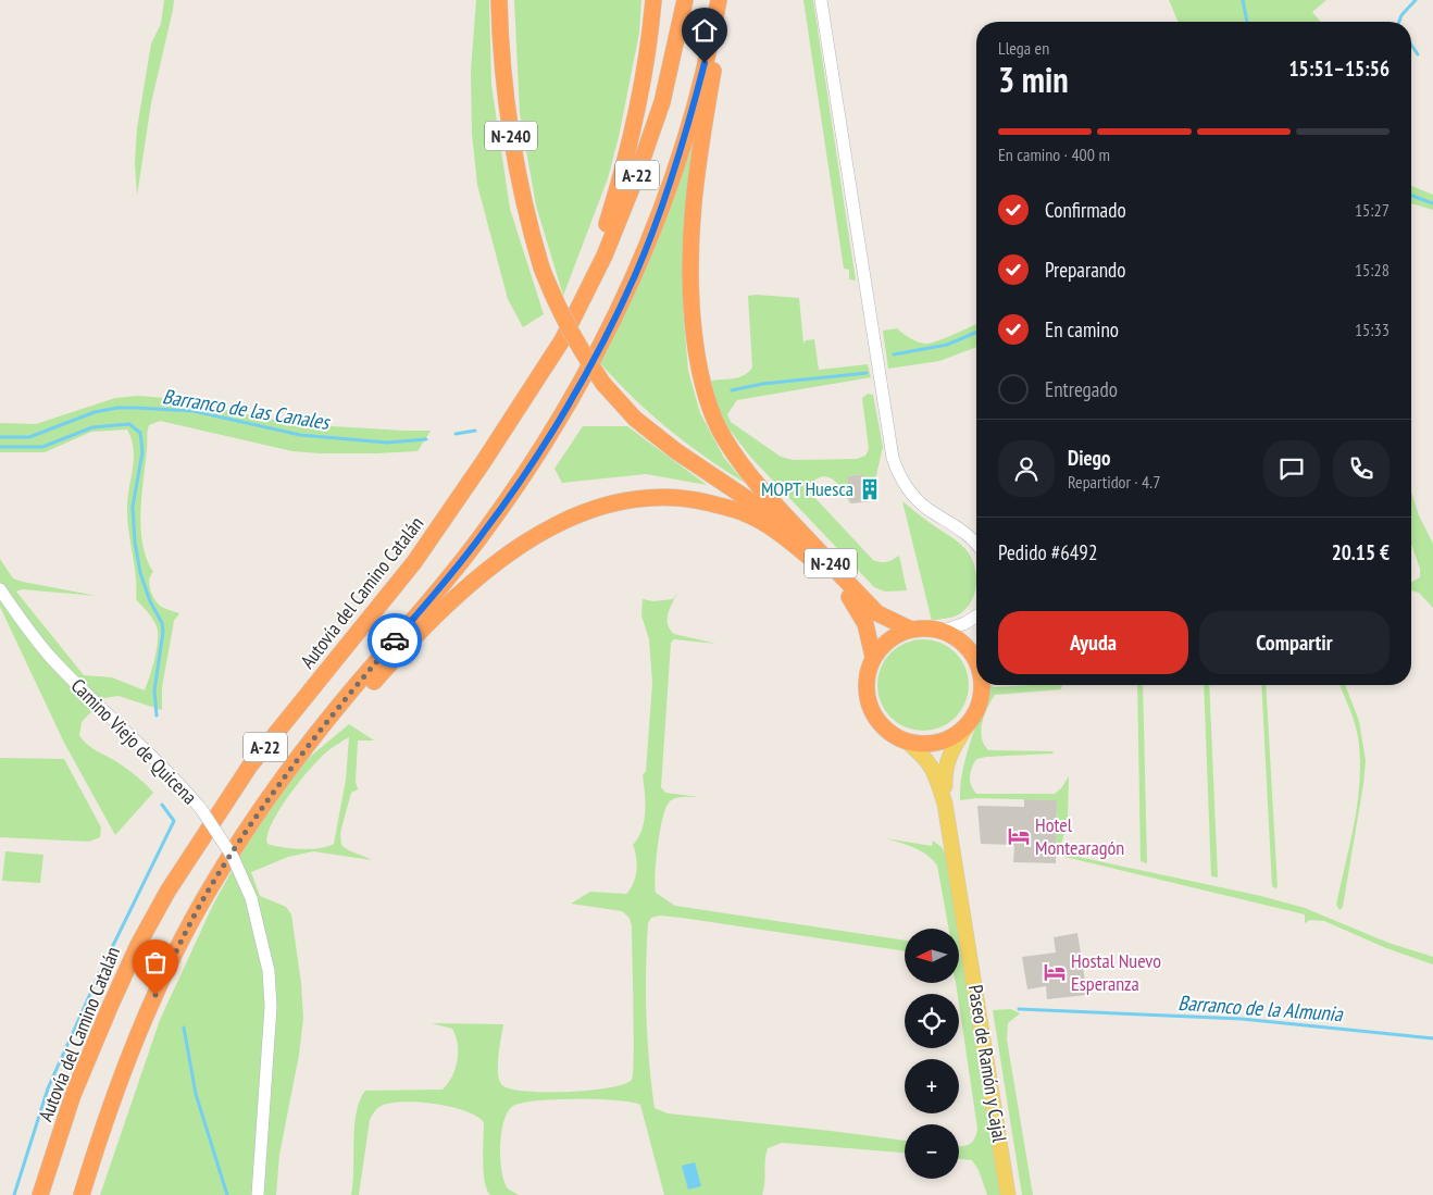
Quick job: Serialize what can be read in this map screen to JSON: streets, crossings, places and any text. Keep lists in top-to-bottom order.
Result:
{
  "streets": {
    "highway": ["N-240", "A-22", "Autovía del Camino Catalán"],
    "main road": ["Paseo de Ramón y Cajal"],
    "street": ["Camino Viejo de Quicena"]
  },
  "water": ["Barranco de las Canales", "Barranco de la Almunia"],
  "places": {
    "building": ["MOPT Huesca"],
    "hotel": ["Hotel Montearagón", "Hostal Nuevo Esperanza"]
  },
  "north": "left",
  "page": {
    "heading": ["3 min", "Llega en", "15:51–15:56"],
    "panel": [
      "Diego",
      "Repartidor · 4.7",
      "Pedido #6492",
      "20.15 €"
    ],
    "bar": "En camino · 400 m",
    "list": [
      ["Confirmado", "15:27"],
      ["Preparando", "15:28"],
      ["En camino", "15:33"],
      "Entregado"
    ],
    "buttons": ["Ayuda", "Compartir"],
    "map_buttons": ["+", "−"]
  }
}
